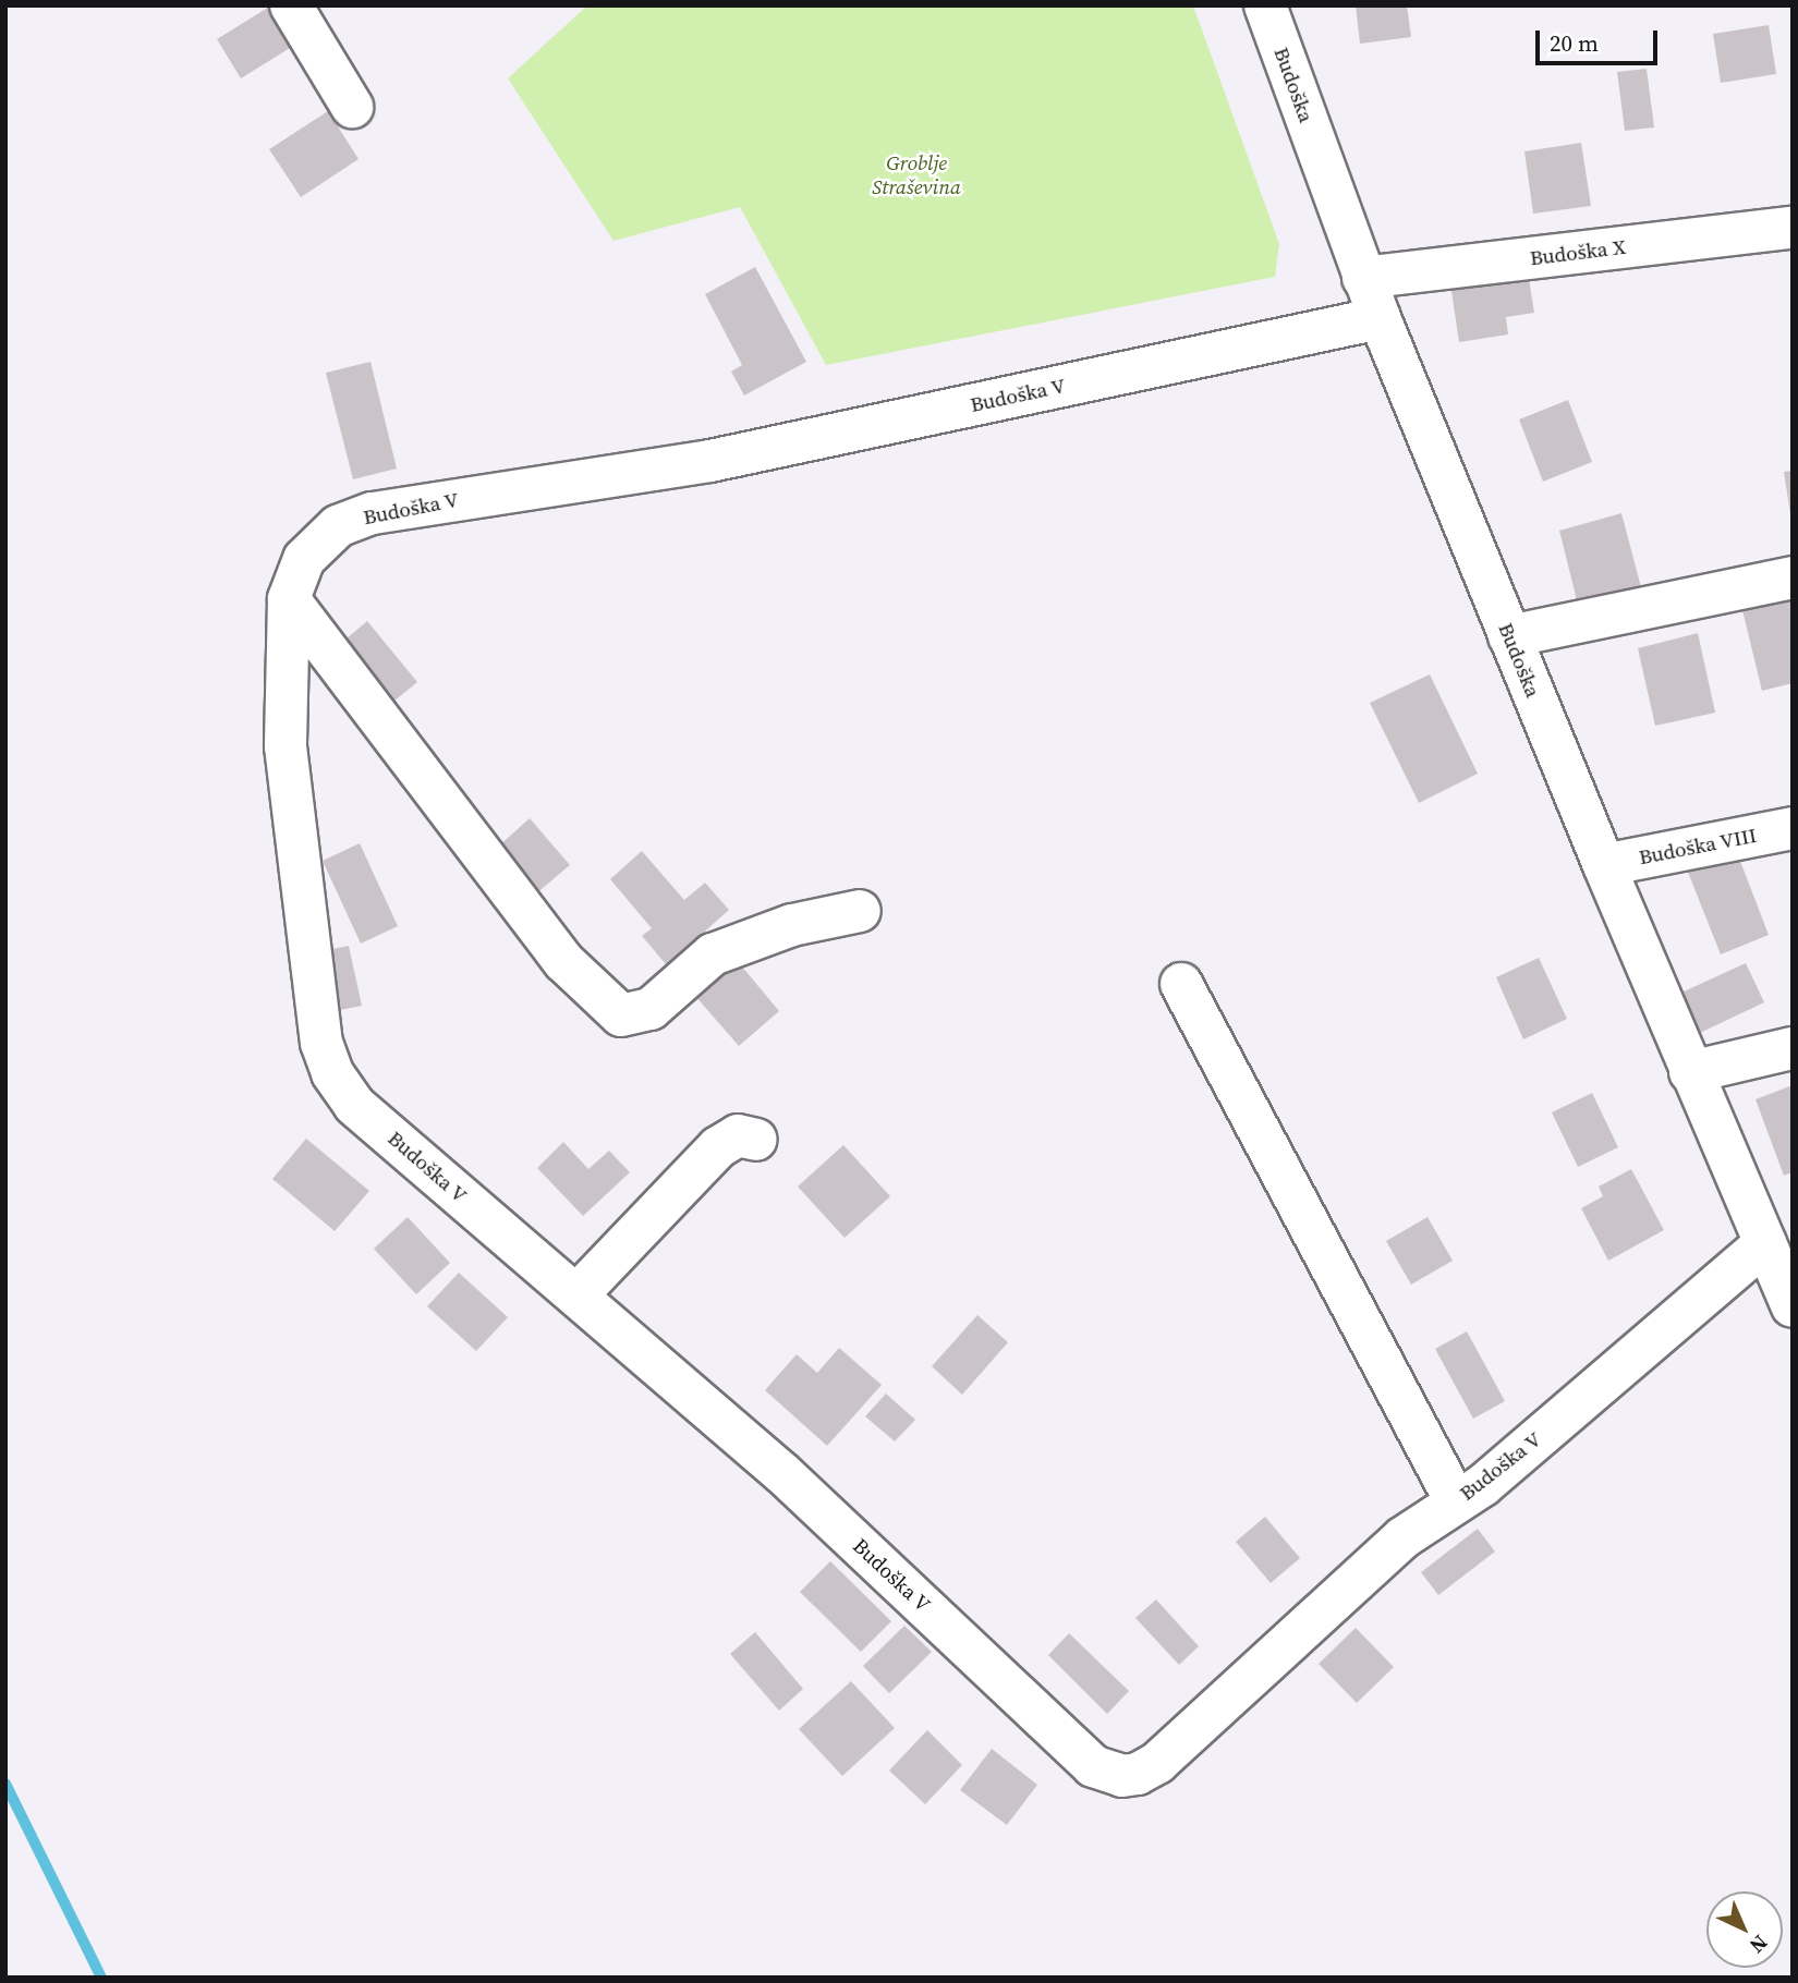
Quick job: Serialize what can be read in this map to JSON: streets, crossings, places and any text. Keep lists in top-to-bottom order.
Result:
{
  "streets": {
    "street": [
      "Budoška",
      "Budoška X",
      "Budoška V",
      "Budoška VIII"
    ]
  },
  "crossings": [
    ["Budoška", "Budoška X"],
    ["Budoška", "Budoška V"],
    ["Budoška", "Budoška VIII"]
  ],
  "parks": ["Groblje Straševina"],
  "scale_bar": "20 m",
  "north": "bottom right"
}
